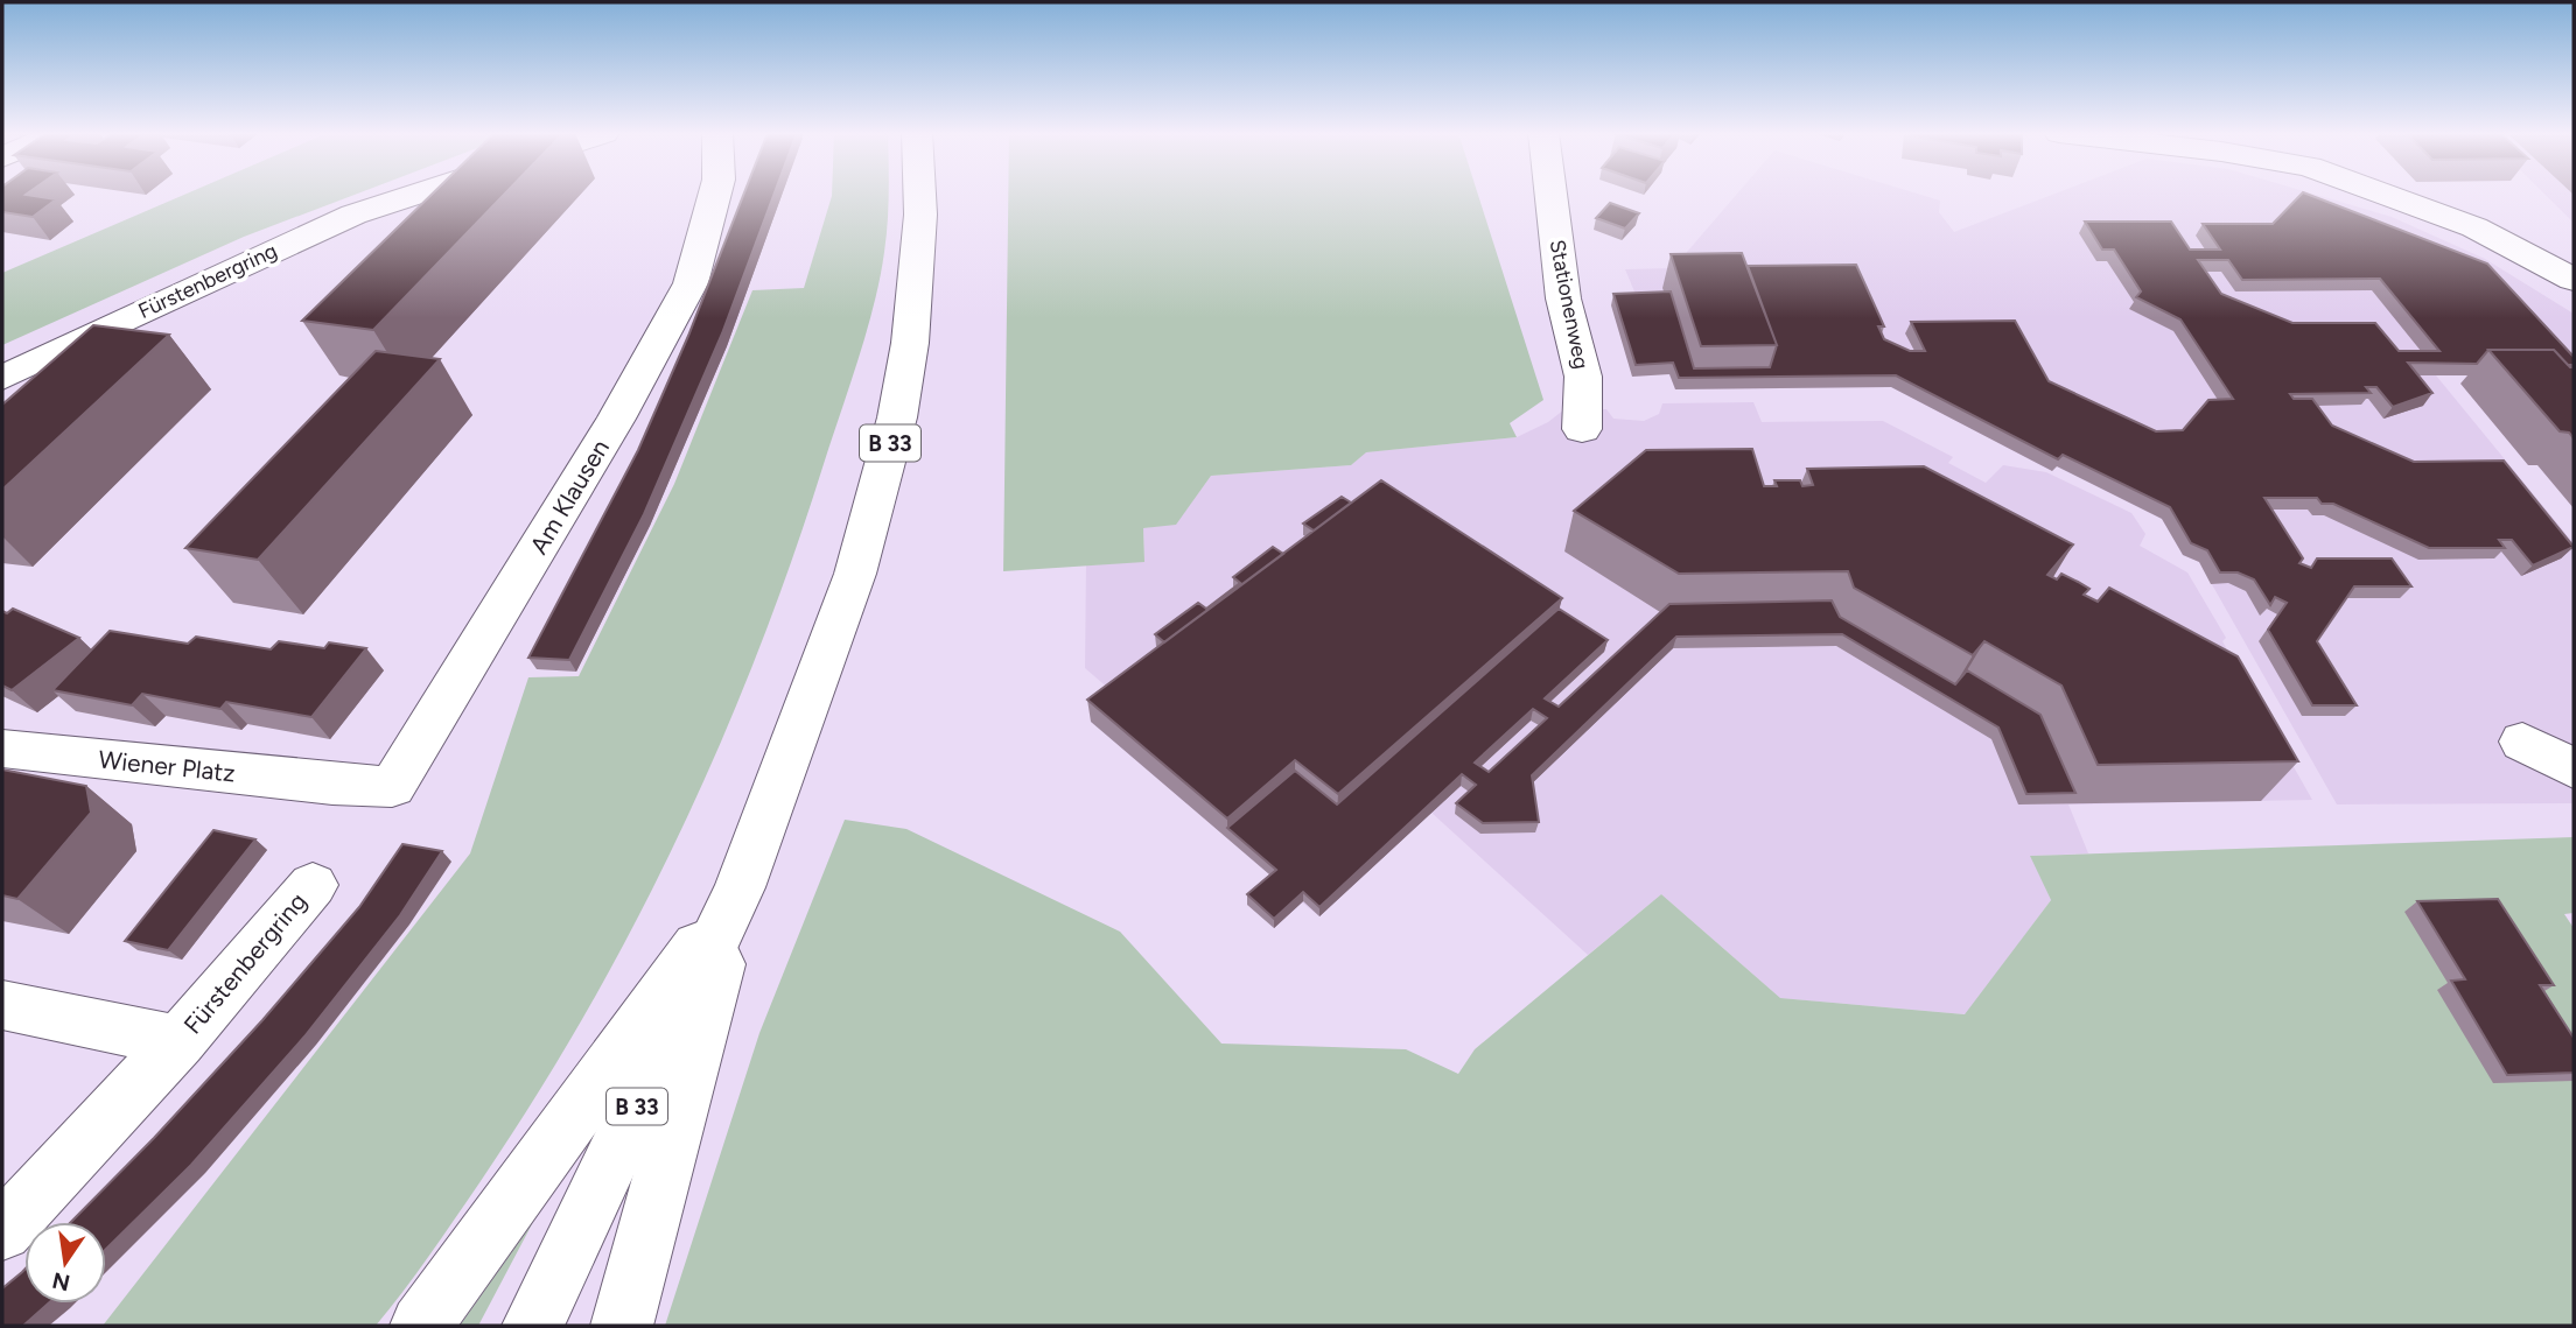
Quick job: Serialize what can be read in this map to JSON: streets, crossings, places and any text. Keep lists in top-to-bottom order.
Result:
{
  "streets": {
    "street": [
      "Fürstenbergring",
      "Stationenweg",
      "B 33",
      "Am Klausen",
      "Wiener Platz"
    ]
  },
  "crossings": [
    ["Am Klausen", "Wiener Platz"]
  ],
  "north": "bottom"
}
